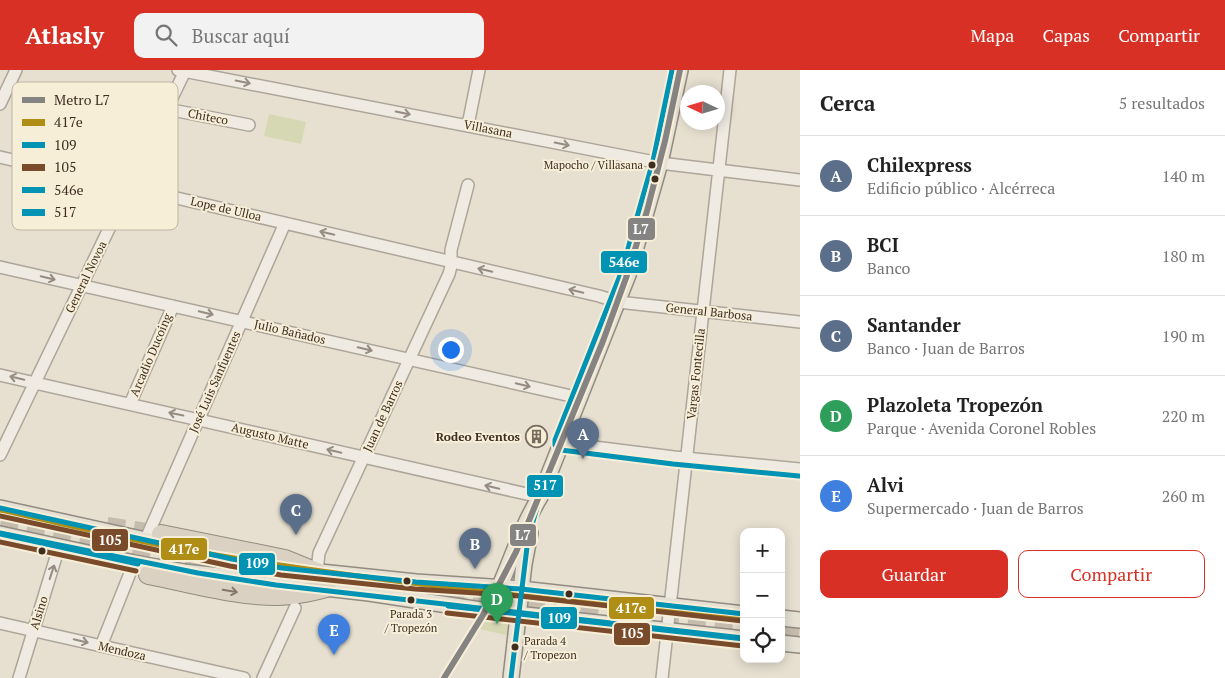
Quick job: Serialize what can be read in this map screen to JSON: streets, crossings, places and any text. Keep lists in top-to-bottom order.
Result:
{
  "streets": {
    "street": [
      "Chiteco",
      "Villasana",
      "Lope de Ulloa",
      "General Novoa",
      "General Barbosa",
      "Julio Bañados",
      "Arcadio Ducoing",
      "Vargas Fontecilla",
      "José Luis Sanfuentes",
      "Juan de Barros",
      "Augusto Matte",
      "Alsino",
      "Mendoza"
    ]
  },
  "crossings": [
    ["Villasana", "Vargas Fontecilla"],
    ["Lope de Ulloa", "General Barbosa"],
    ["Lope de Ulloa", "José Luis Sanfuentes"],
    ["Lope de Ulloa", "Juan de Barros"],
    ["General Novoa", "Julio Bañados"],
    ["General Novoa", "Augusto Matte"],
    ["General Barbosa", "Vargas Fontecilla"],
    ["Julio Bañados", "Arcadio Ducoing"],
    ["Julio Bañados", "José Luis Sanfuentes"],
    ["Julio Bañados", "Juan de Barros"],
    ["Arcadio Ducoing", "Augusto Matte"],
    ["José Luis Sanfuentes", "Augusto Matte"],
    ["Juan de Barros", "Augusto Matte"],
    ["Alsino", "Mendoza"]
  ],
  "one_way": [
    "Villasana",
    "Lope de Ulloa",
    "Julio Bañados",
    "Augusto Matte"
  ],
  "places": {
    "other": ["Mapocho / Villasana", "Parada 3 / Tropezón", "Parada 4 / Tropezon"],
    "building": ["Rodeo Eventos"]
  },
  "lines": [
    "metro line L7",
    "transit line 546e",
    "transit line 517",
    "transit line 109",
    "transit line 417e",
    "transit line 105"
  ],
  "legend": [
    "Metro L7",
    "417e",
    "109",
    "105",
    "546e",
    "517"
  ],
  "north": "left",
  "page": {
    "header": "Atlasly",
    "search": "Buscar aquí",
    "nav": ["Mapa", "Capas", "Compartir"],
    "heading": ["Cerca", "5 resultados"],
    "list": [
      {
        "mark": "A",
        "name": "Chilexpress",
        "note": "Edificio público · Alcérreca",
        "value": "140 m"
      },
      {
        "mark": "B",
        "name": "BCI",
        "note": "Banco",
        "value": "180 m"
      },
      {
        "mark": "C",
        "name": "Santander",
        "note": "Banco · Juan de Barros",
        "value": "190 m"
      },
      {
        "mark": "D",
        "name": "Plazoleta Tropezón",
        "note": "Parque · Avenida Coronel Robles",
        "value": "220 m"
      },
      {
        "mark": "E",
        "name": "Alvi",
        "note": "Supermercado · Juan de Barros",
        "value": "260 m"
      }
    ],
    "pins": [
      "A",
      "C",
      "B",
      "D",
      "E"
    ],
    "map_buttons": ["+", "−"],
    "buttons": ["Guardar", "Compartir"]
  }
}
